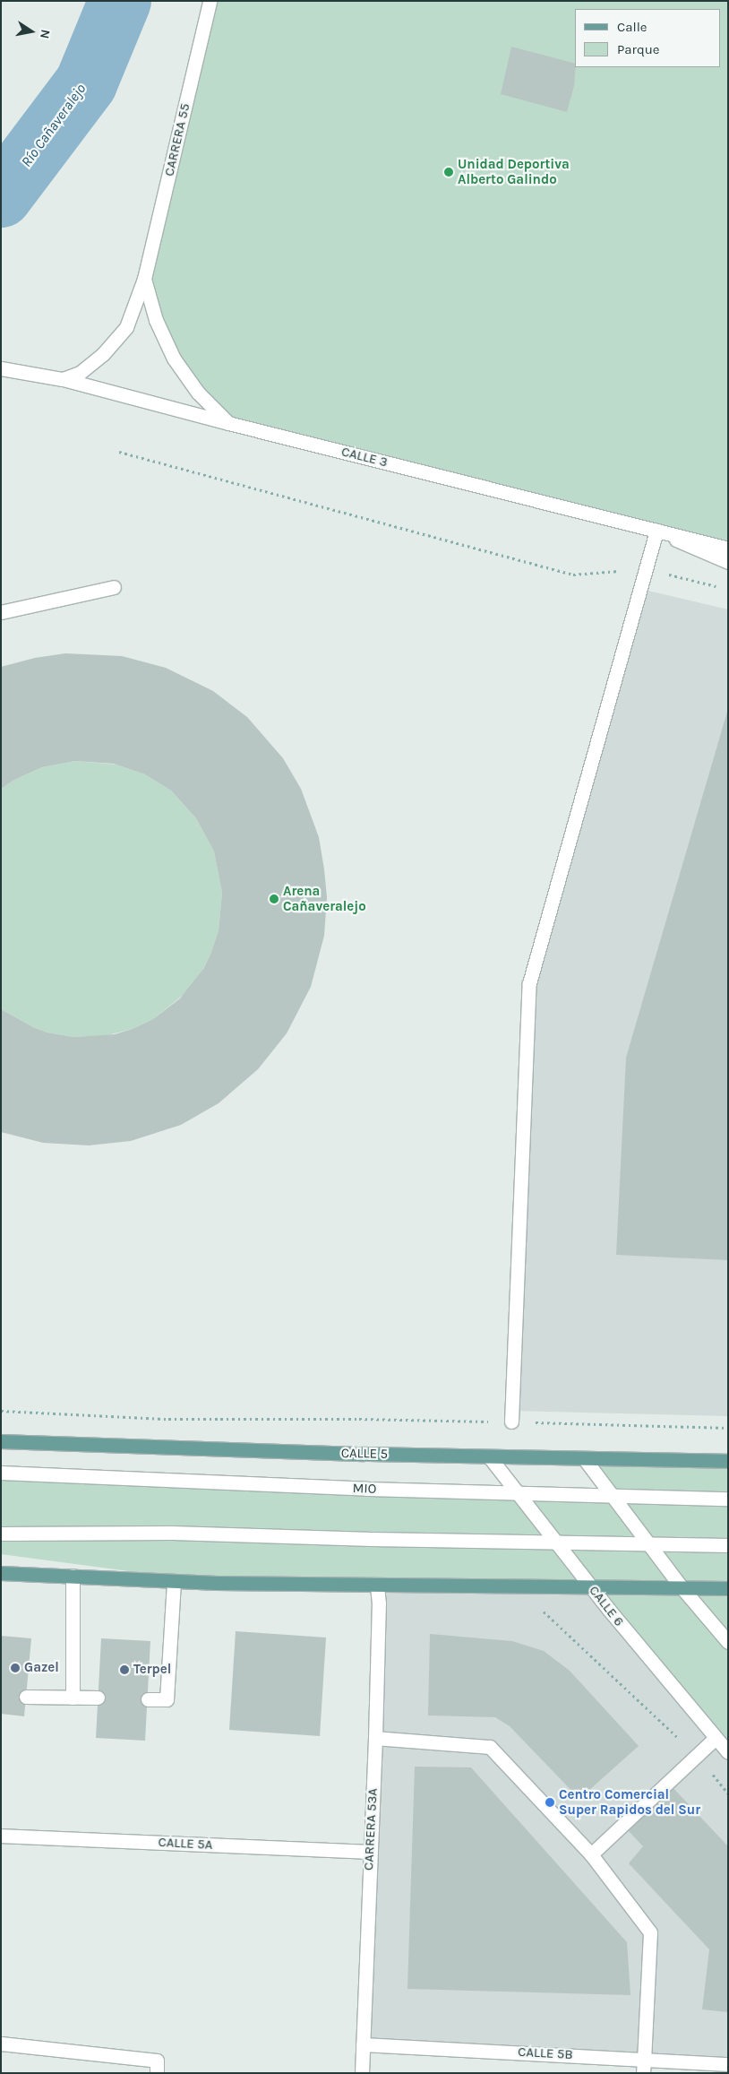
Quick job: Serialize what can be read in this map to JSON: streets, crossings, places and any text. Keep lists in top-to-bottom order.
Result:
{
  "streets": {
    "main road": ["CALLE 5"],
    "street": [
      "CARRERA 55",
      "CALLE 3",
      "MIO",
      "CALLE 6",
      "CARRERA 53A",
      "CALLE 5A",
      "CALLE 5B"
    ]
  },
  "crossings": [
    ["CARRERA 55", "CALLE 3"],
    ["CALLE 5", "CALLE 6"],
    ["MIO", "CALLE 6"],
    ["CARRERA 53A", "CALLE 5A"],
    ["CARRERA 53A", "CALLE 5B"]
  ],
  "water": ["Río Cañaveralejo"],
  "places": [
    "Unidad Deportiva Alberto Galindo",
    "Arena Cañaveralejo",
    "Gazel",
    "Terpel",
    "Centro Comercial Super Rapidos del Sur"
  ],
  "legend": ["Calle", "Parque"],
  "north": "right"
}
